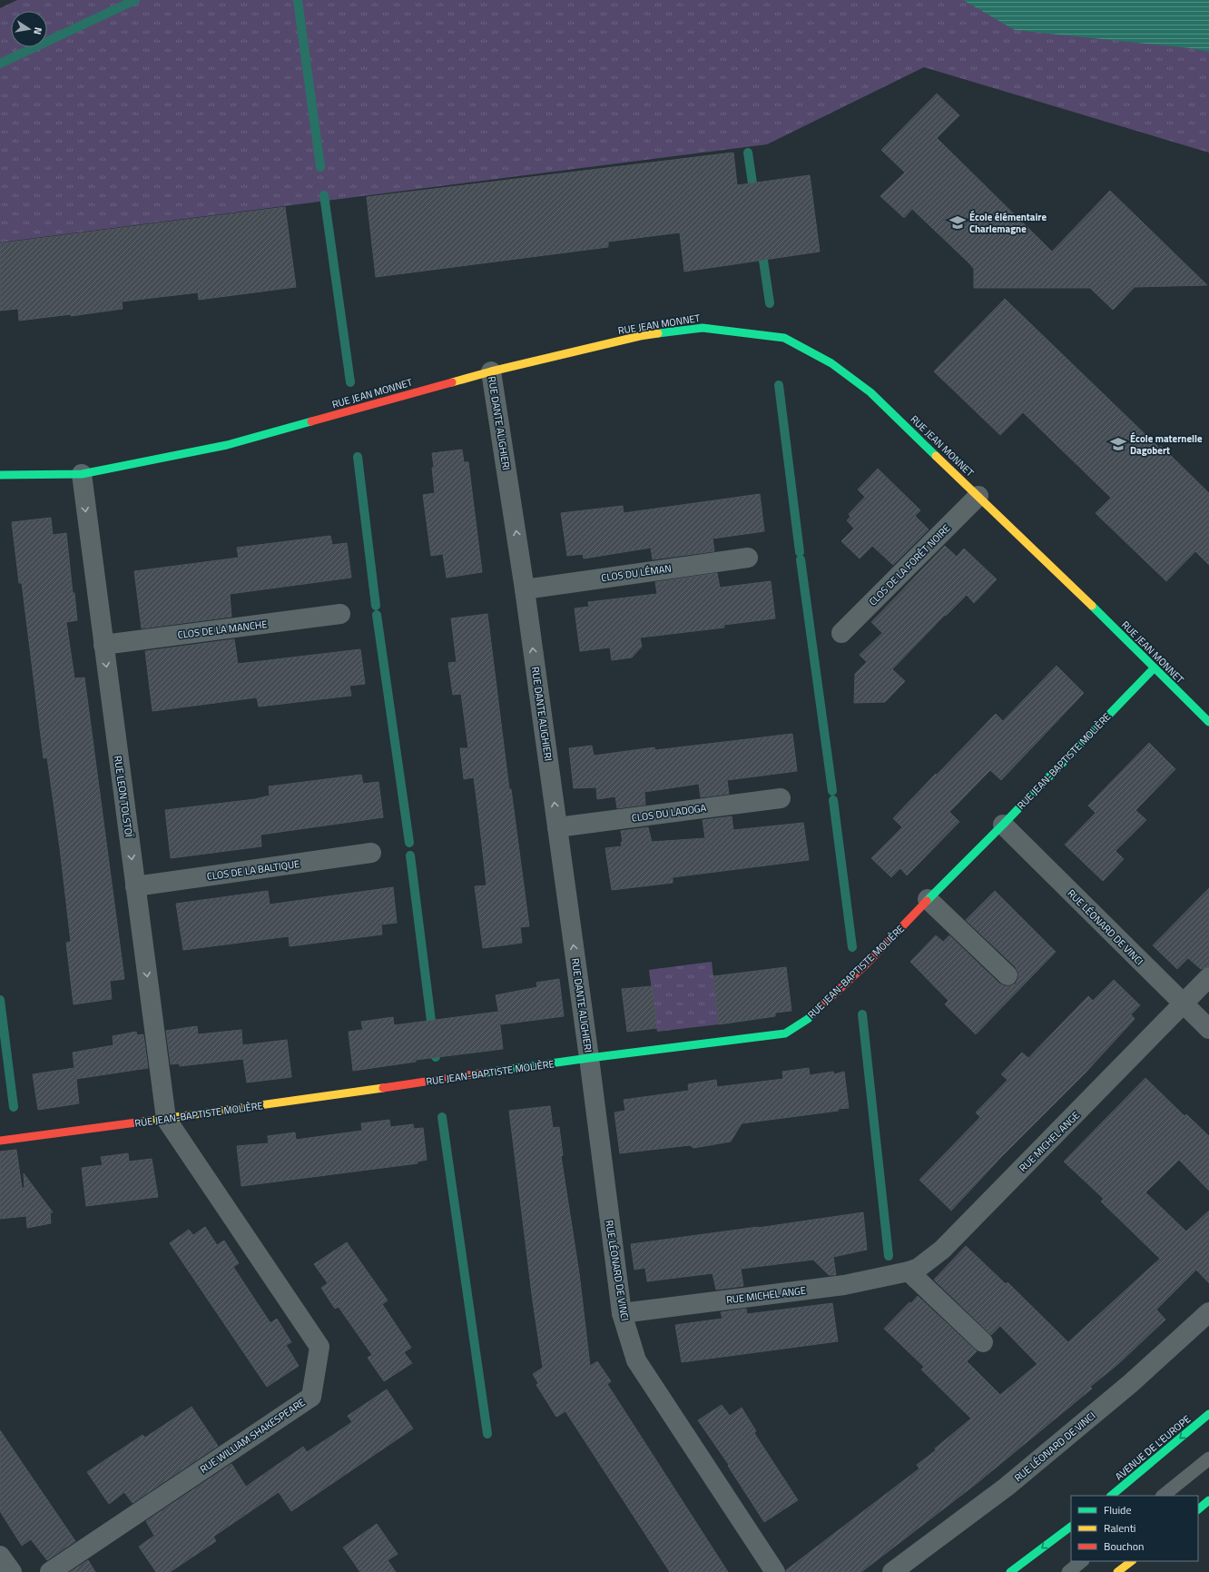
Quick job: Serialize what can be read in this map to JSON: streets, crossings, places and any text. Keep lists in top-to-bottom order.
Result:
{
  "streets": {
    "street": [
      "RUE JEAN MONNET",
      "RUE DANTE ALIGHIERI",
      "CLOS DE LA FORÊT NOIRE",
      "CLOS DU LÉMAN",
      "CLOS DE LA MANCHE",
      "RUE JEAN-BAPTISTE MOLIÈRE",
      "RUE LEON TOLSTOÏ",
      "CLOS DU LADOGA",
      "CLOS DE LA BALTIQUE",
      "RUE LÉONARD DE VINCI",
      "RUE MICHEL ANGE",
      "RUE WILLIAM SHAKESPEARE",
      "AVENUE DE L'EUROPE"
    ]
  },
  "crossings": [
    ["RUE JEAN MONNET", "RUE DANTE ALIGHIERI"],
    ["RUE JEAN MONNET", "CLOS DE LA FORÊT NOIRE"],
    ["RUE JEAN MONNET", "RUE JEAN-BAPTISTE MOLIÈRE"],
    ["RUE JEAN MONNET", "RUE LEON TOLSTOÏ"],
    ["RUE DANTE ALIGHIERI", "CLOS DU LÉMAN"],
    ["RUE DANTE ALIGHIERI", "RUE JEAN-BAPTISTE MOLIÈRE"],
    ["RUE DANTE ALIGHIERI", "CLOS DU LADOGA"],
    ["RUE DANTE ALIGHIERI", "RUE LÉONARD DE VINCI"],
    ["CLOS DE LA MANCHE", "RUE LEON TOLSTOÏ"],
    ["RUE JEAN-BAPTISTE MOLIÈRE", "RUE LEON TOLSTOÏ"],
    ["RUE JEAN-BAPTISTE MOLIÈRE", "RUE LÉONARD DE VINCI"],
    ["RUE JEAN-BAPTISTE MOLIÈRE", "RUE WILLIAM SHAKESPEARE"],
    ["RUE LEON TOLSTOÏ", "CLOS DE LA BALTIQUE"],
    ["RUE LEON TOLSTOÏ", "RUE WILLIAM SHAKESPEARE"],
    ["RUE LÉONARD DE VINCI", "RUE MICHEL ANGE"]
  ],
  "one_way": ["RUE DANTE ALIGHIERI", "RUE LEON TOLSTOÏ", "AVENUE DE L'EUROPE"],
  "places": {
    "school or university": ["École élémentaire Charlemagne", "École maternelle Dagobert"]
  },
  "legend": ["Fluide", "Ralenti", "Bouchon"],
  "north": "right"
}
